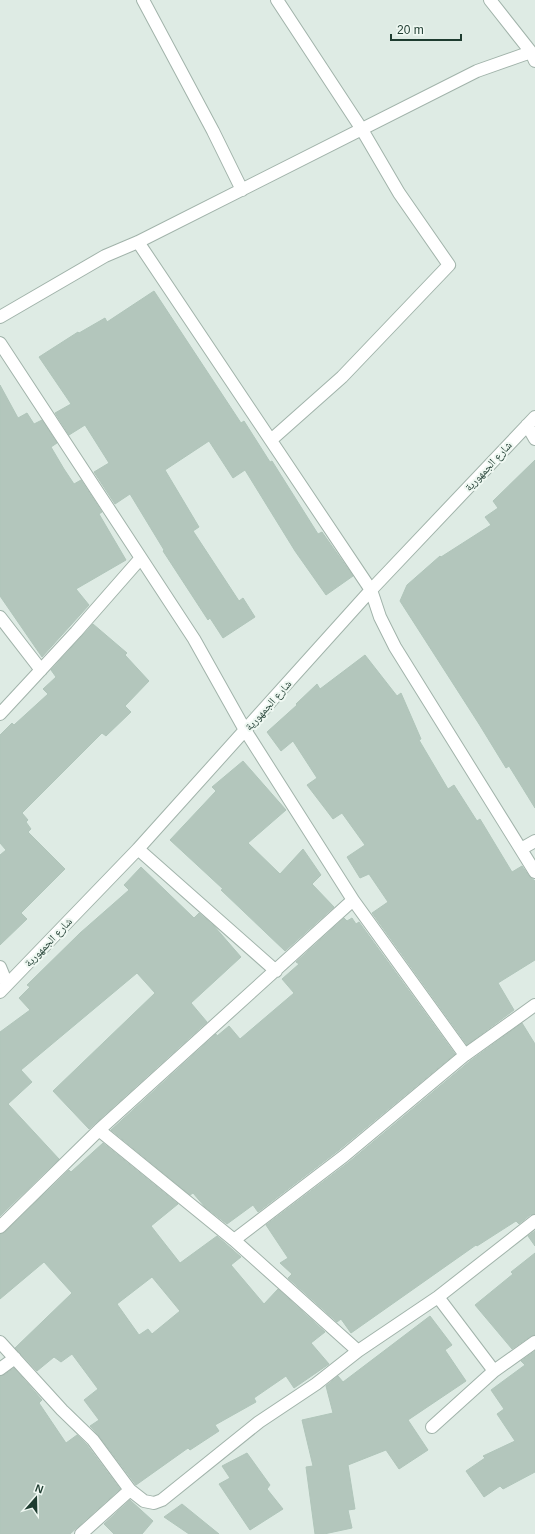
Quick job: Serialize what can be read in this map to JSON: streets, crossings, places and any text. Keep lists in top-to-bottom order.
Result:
{
  "streets": {
    "street": ["شارع الجمهورية"]
  },
  "scale_bar": "20 m",
  "north": "top"
}
